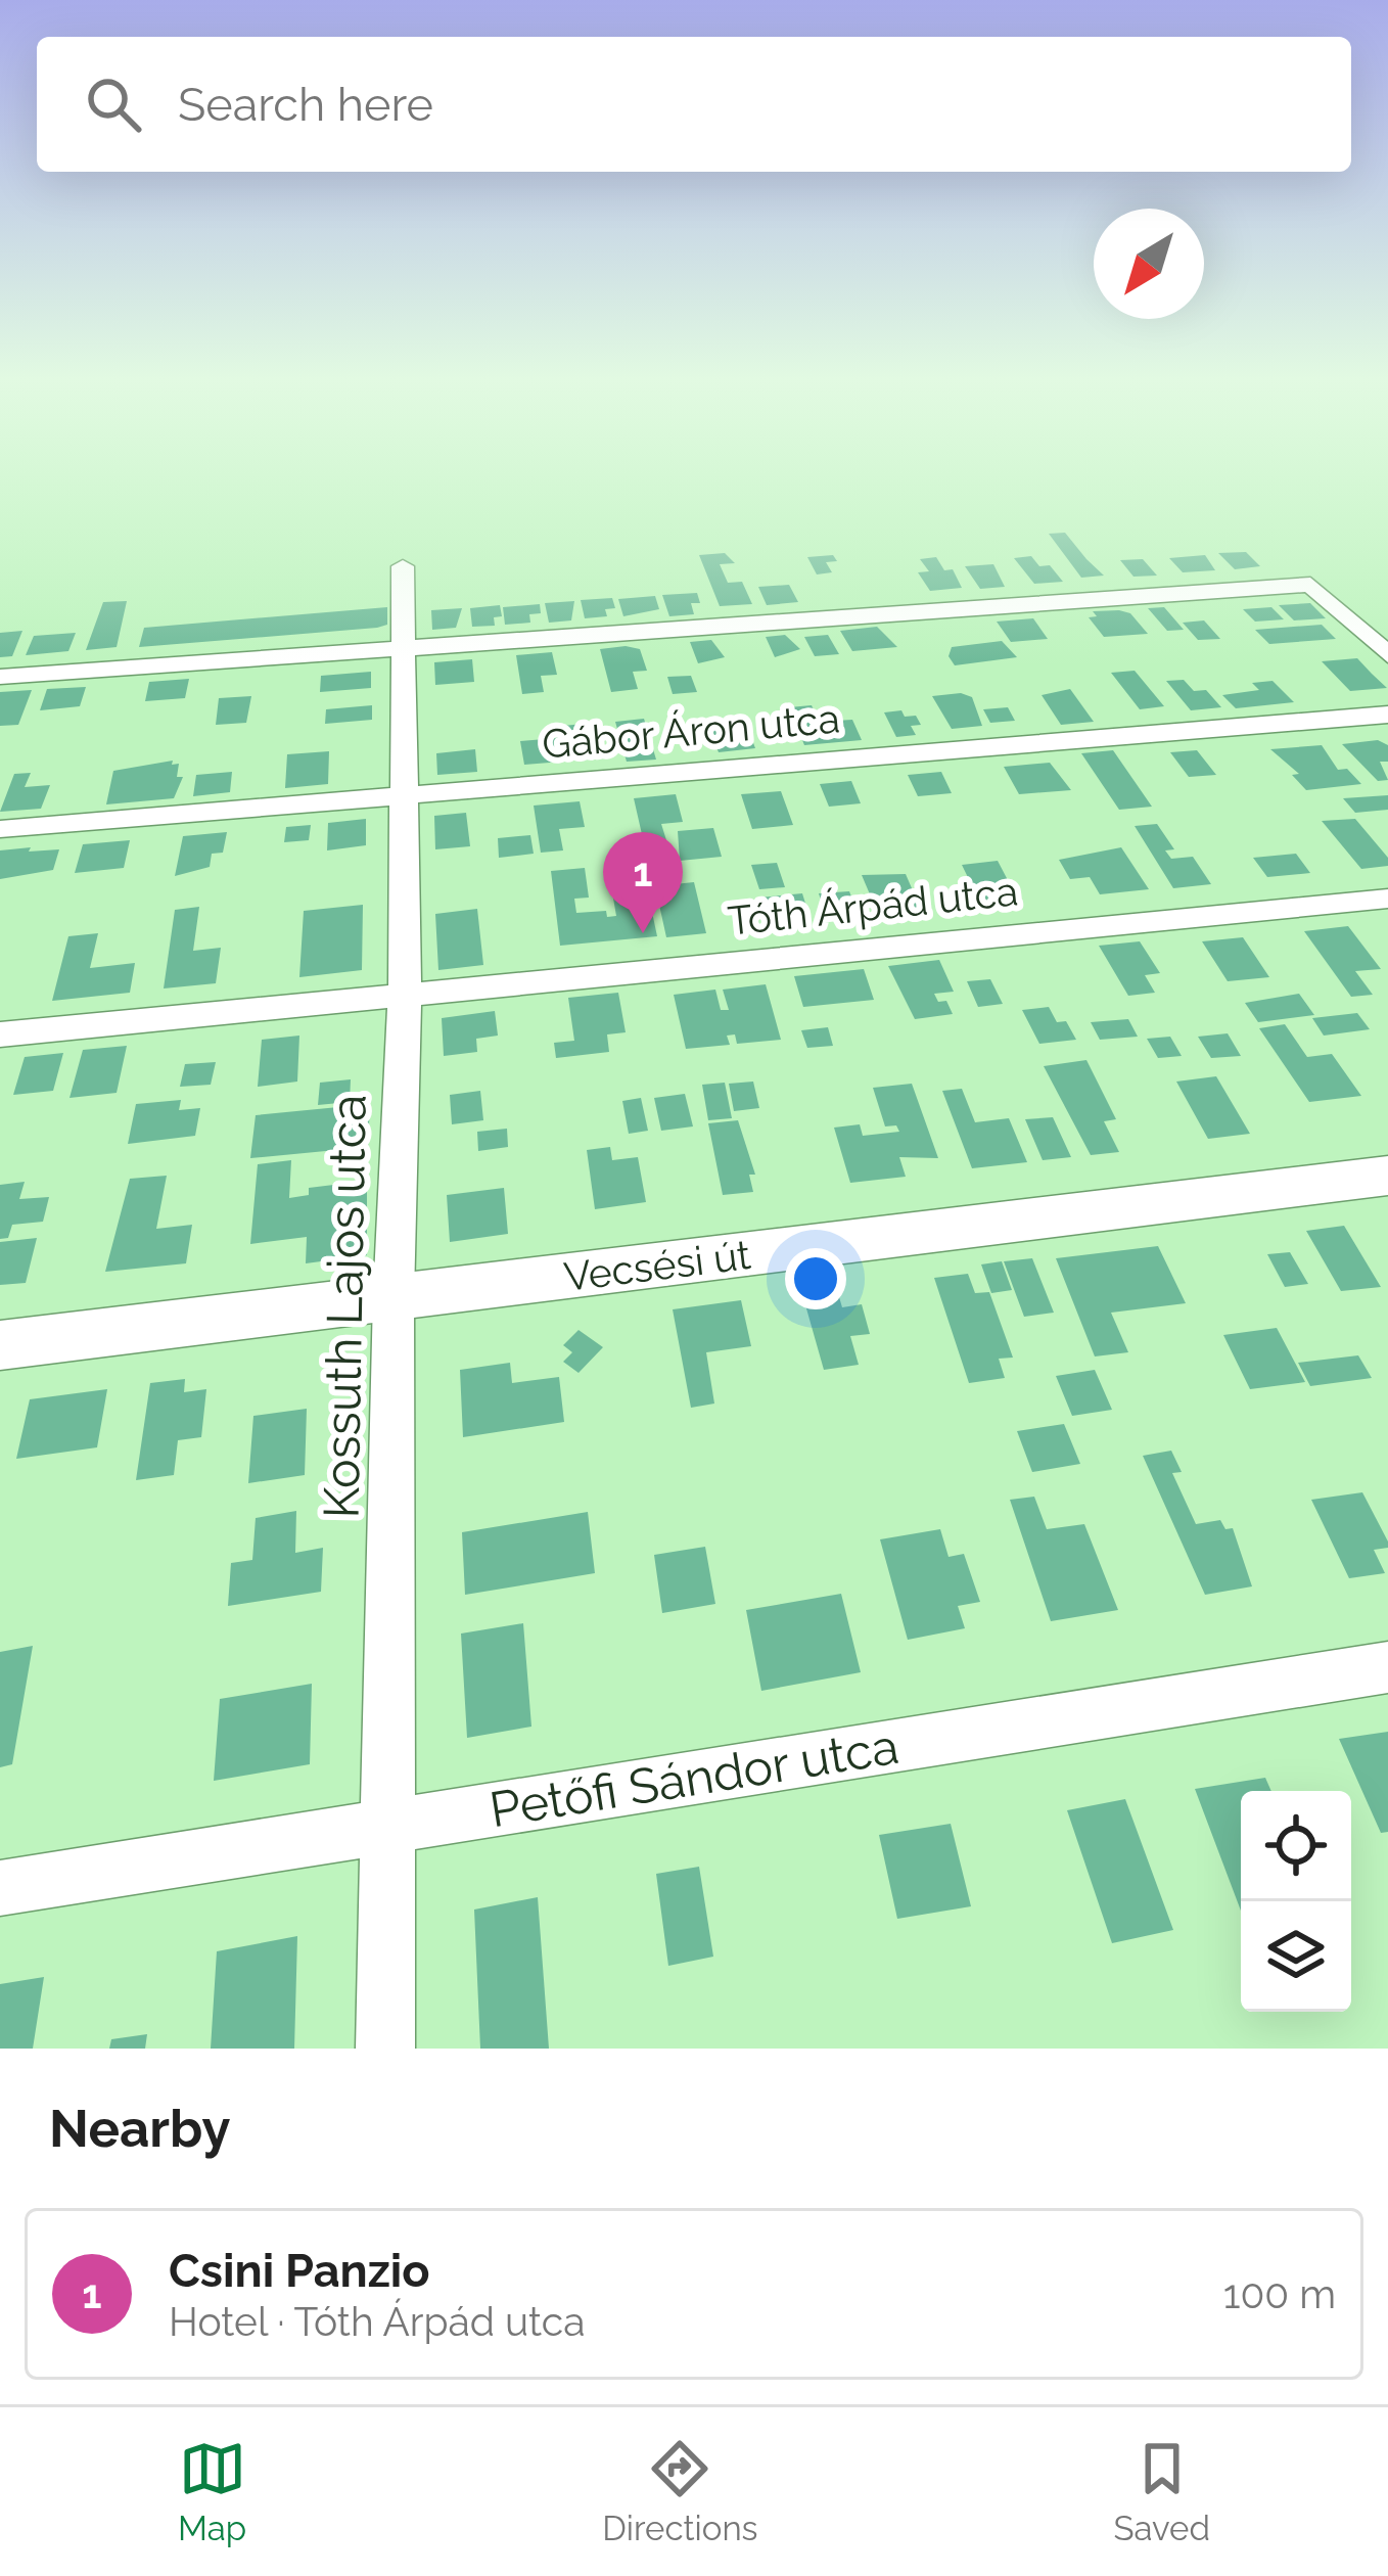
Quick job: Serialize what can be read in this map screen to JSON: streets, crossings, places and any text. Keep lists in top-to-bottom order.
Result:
{
  "streets": {
    "main road": ["Vecsési út"],
    "street": [
      "Gábor Áron utca",
      "Tóth Árpád utca",
      "Kossuth Lajos utca",
      "Petőfi Sándor utca"
    ]
  },
  "crossings": [
    ["Gábor Áron utca", "Kossuth Lajos utca"],
    ["Tóth Árpád utca", "Kossuth Lajos utca"],
    ["Vecsési út", "Kossuth Lajos utca"],
    ["Kossuth Lajos utca", "Petőfi Sándor utca"]
  ],
  "north": "bottom left",
  "page": {
    "search": "Search here",
    "pins": "1",
    "heading": "Nearby",
    "list": [
      {
        "mark": "1",
        "name": "Csini Panzio",
        "note": "Hotel · Tóth Árpád utca",
        "value": "100 m"
      }
    ],
    "nav": ["Map", "Directions", "Saved"]
  }
}
